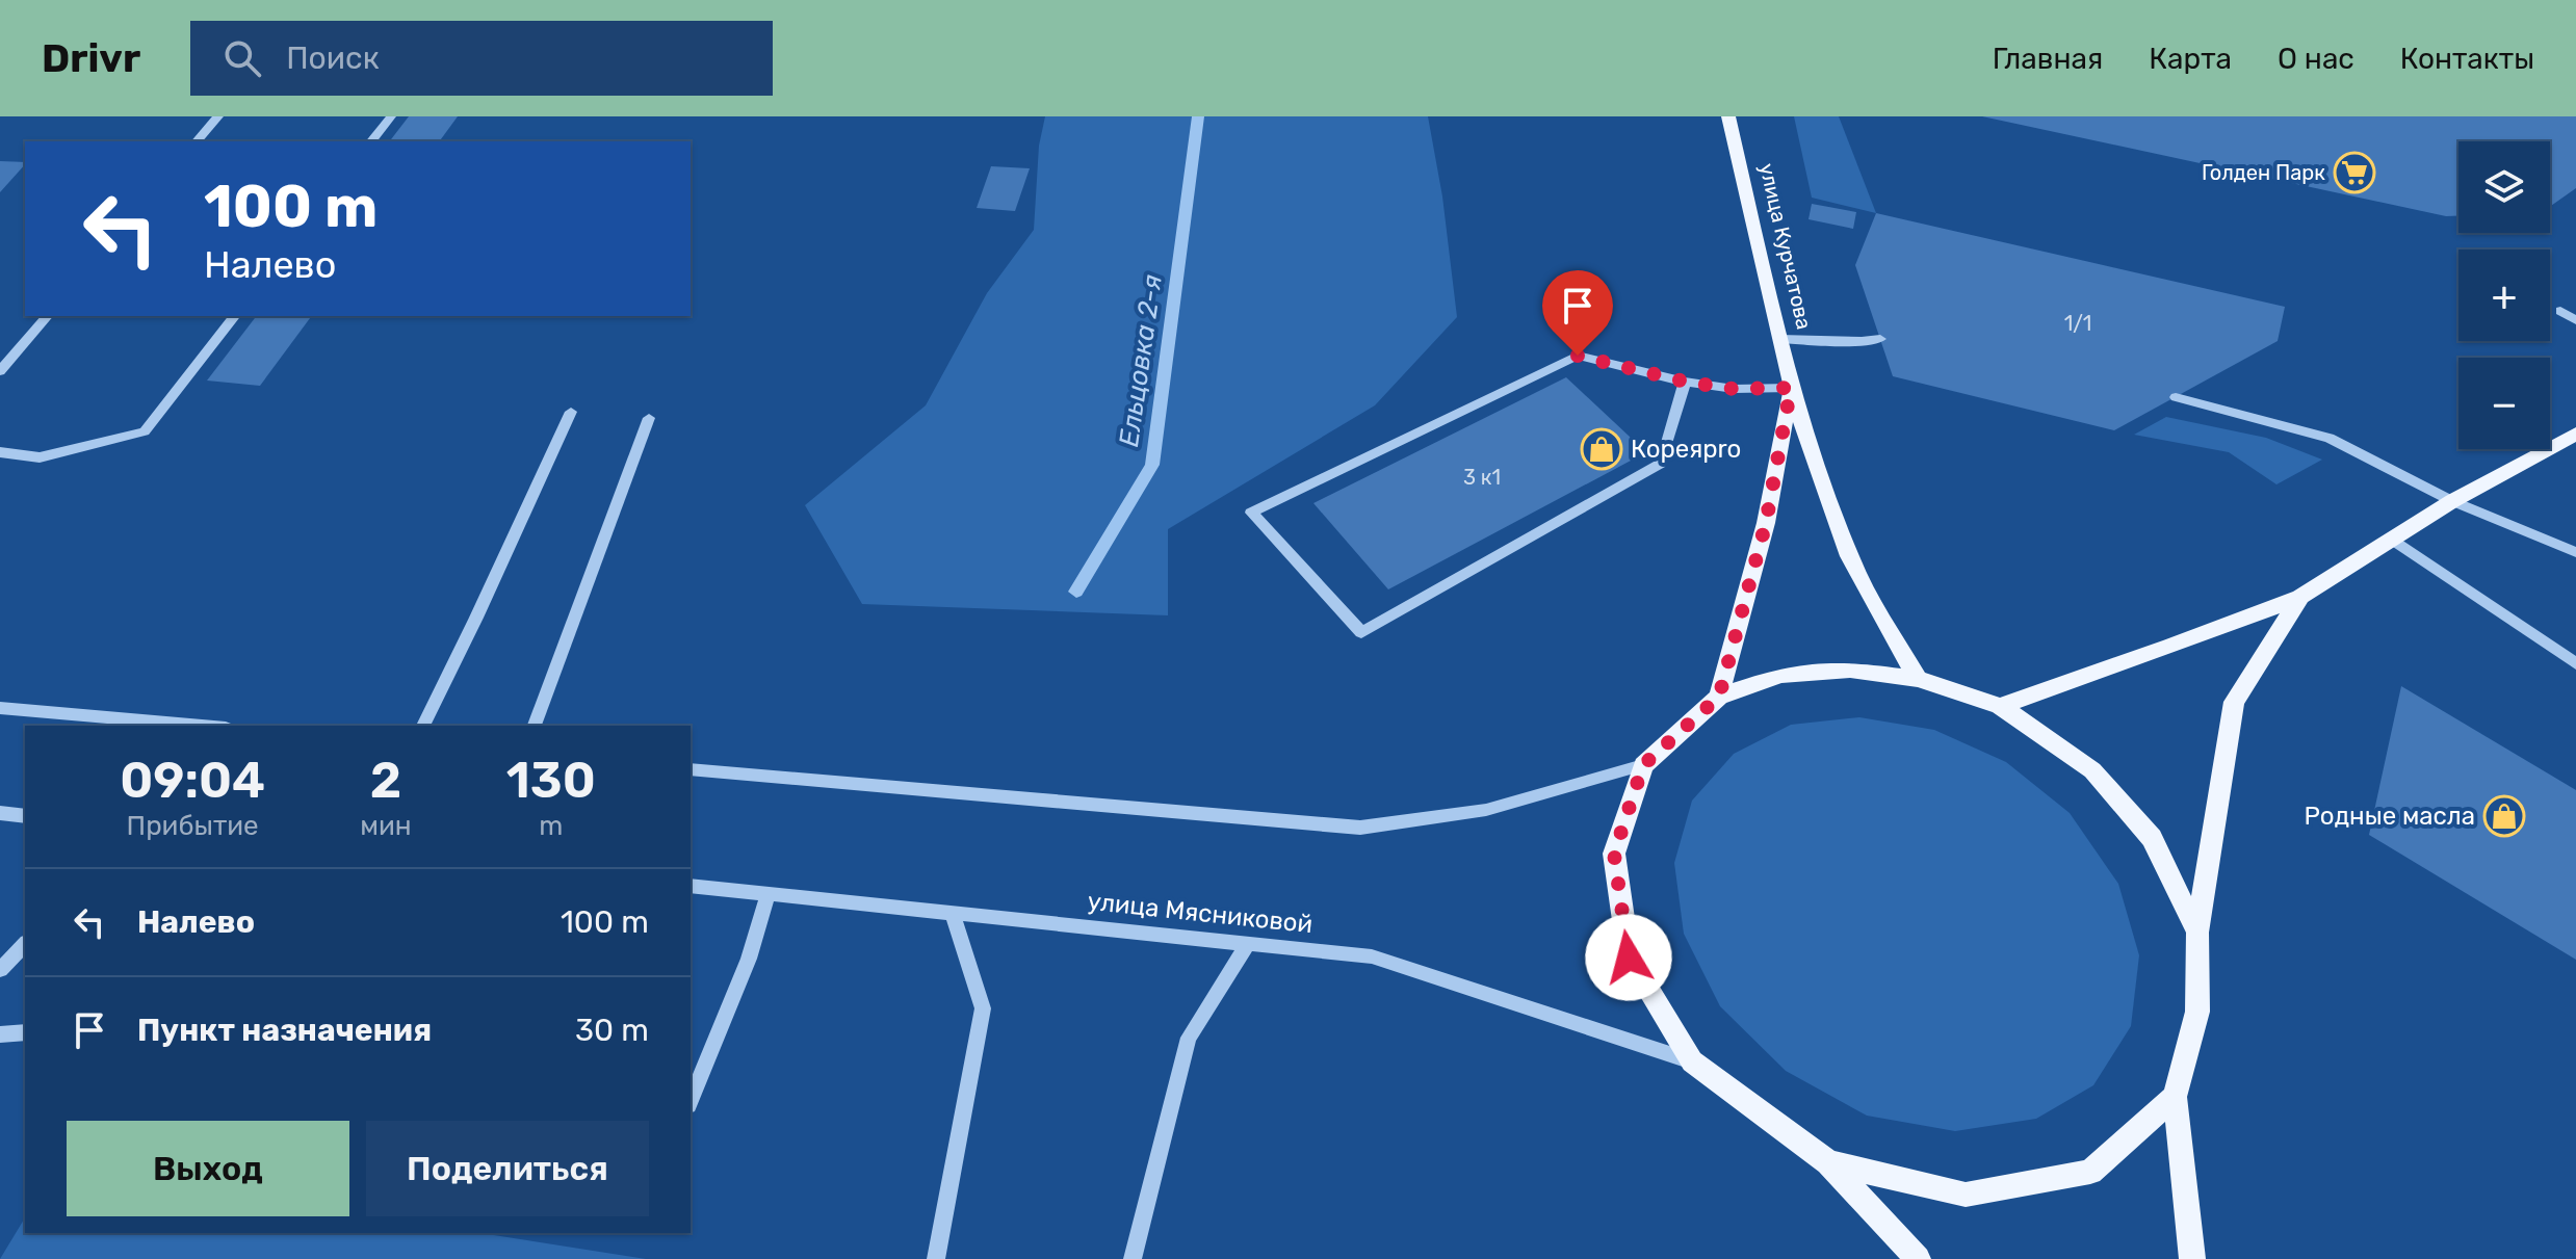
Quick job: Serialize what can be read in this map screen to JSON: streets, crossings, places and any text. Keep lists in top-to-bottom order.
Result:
{
  "streets": {
    "main road": ["улица Курчатова"],
    "street": ["улица Мясниковой"]
  },
  "water": ["Ельцовка 2-я"],
  "places": {
    "supermarket": ["Голден Парк"],
    "shop": ["Кореяpro", "Родные масла"]
  },
  "house_numbers": ["1/1", "3 к1"],
  "page": {
    "header": "Drivr",
    "search": "Поиск",
    "nav": [
      "Главная",
      "Карта",
      "О нас",
      "Контакты"
    ],
    "map_buttons": ["+", "−"],
    "turn": ["100 m", "Налево"],
    "eta": [
      "09:04",
      "Прибытие",
      "2",
      "мин",
      "130",
      "m"
    ],
    "list": [
      {
        "name": "Налево",
        "value": "100 m"
      },
      {
        "name": "Пункт назначения",
        "value": "30 m"
      }
    ],
    "buttons": ["Выход", "Поделиться"]
  }
}
